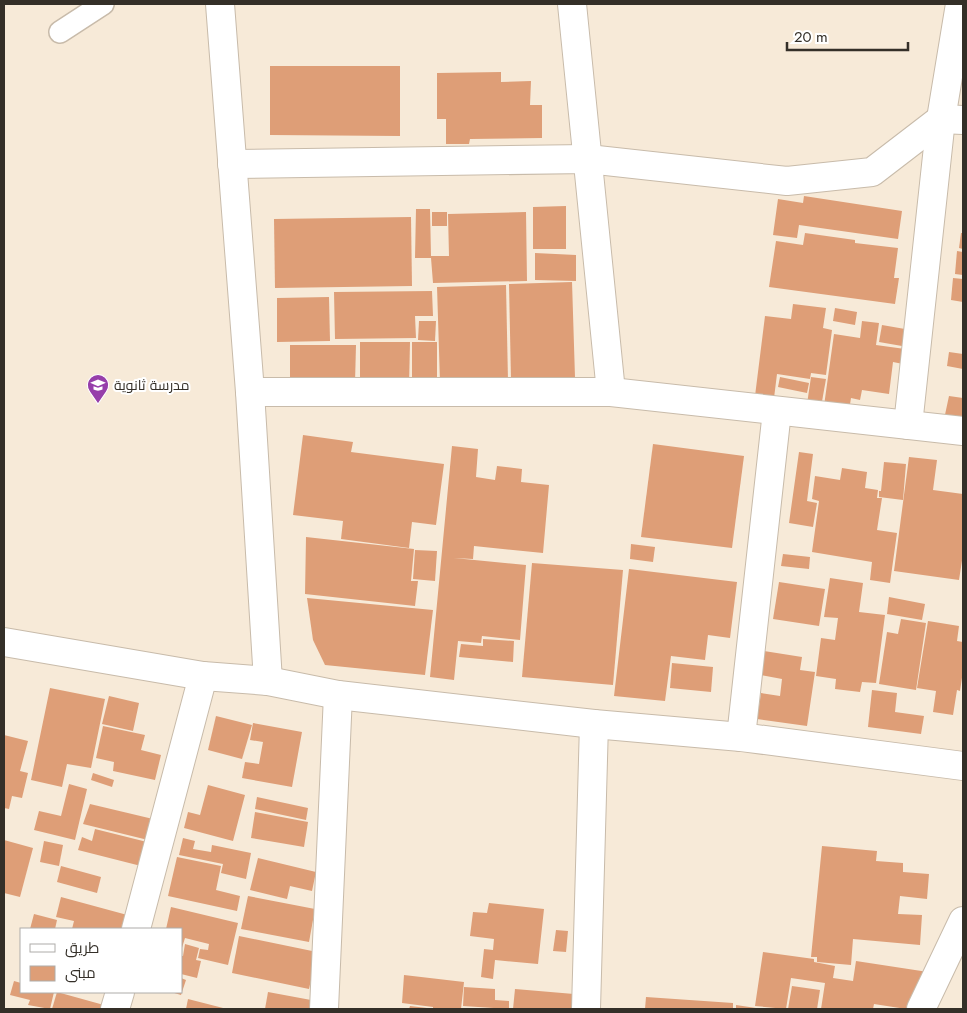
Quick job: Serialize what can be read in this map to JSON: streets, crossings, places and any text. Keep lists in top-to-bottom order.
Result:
{
  "places": {
    "school or university": ["مدرسة ثانوية"]
  },
  "legend": ["طريق", "مبنى"],
  "scale_bar": "20 m"
}
